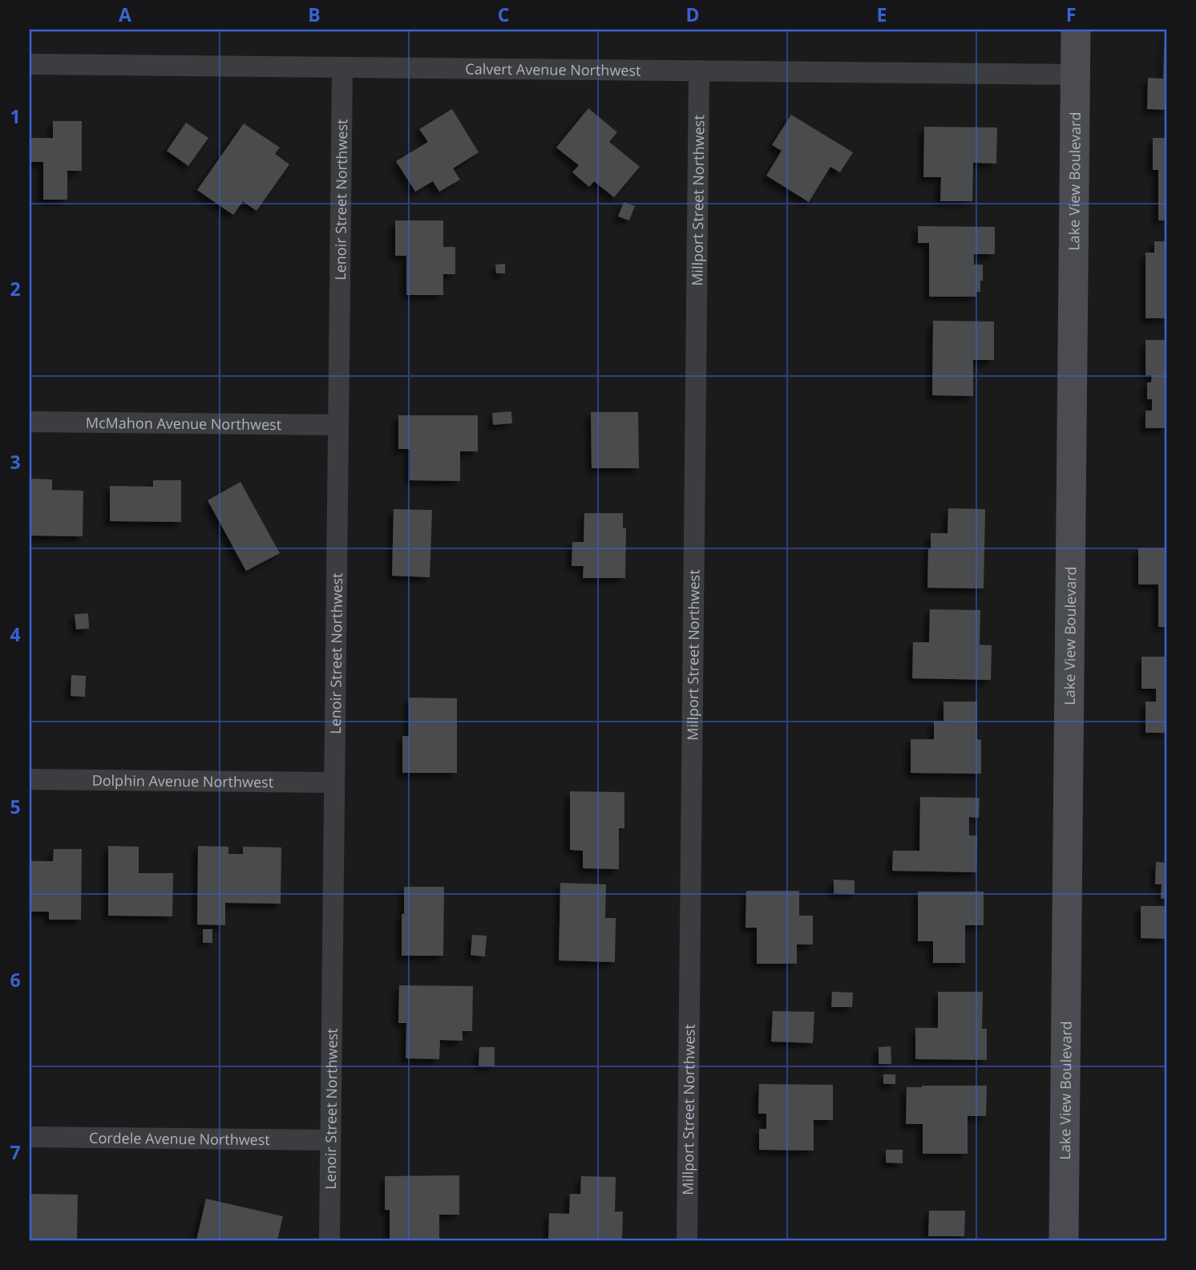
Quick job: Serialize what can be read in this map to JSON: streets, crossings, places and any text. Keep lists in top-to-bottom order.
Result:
{
  "streets": {
    "street": [
      "Calvert Avenue Northwest",
      "Lake View Boulevard",
      "Lenoir Street Northwest",
      "Millport Street Northwest",
      "McMahon Avenue Northwest",
      "Dolphin Avenue Northwest",
      "Cordele Avenue Northwest"
    ]
  },
  "crossings": [
    ["Calvert Avenue Northwest", "Lake View Boulevard"],
    ["Calvert Avenue Northwest", "Lenoir Street Northwest"],
    ["Calvert Avenue Northwest", "Millport Street Northwest"],
    ["Lenoir Street Northwest", "McMahon Avenue Northwest"],
    ["Lenoir Street Northwest", "Dolphin Avenue Northwest"],
    ["Lenoir Street Northwest", "Cordele Avenue Northwest"]
  ],
  "grid": {
    "columns": [
      "A",
      "B",
      "C",
      "D",
      "E",
      "F"
    ],
    "rows": [
      "1",
      "2",
      "3",
      "4",
      "5",
      "6",
      "7"
    ]
  }
}
